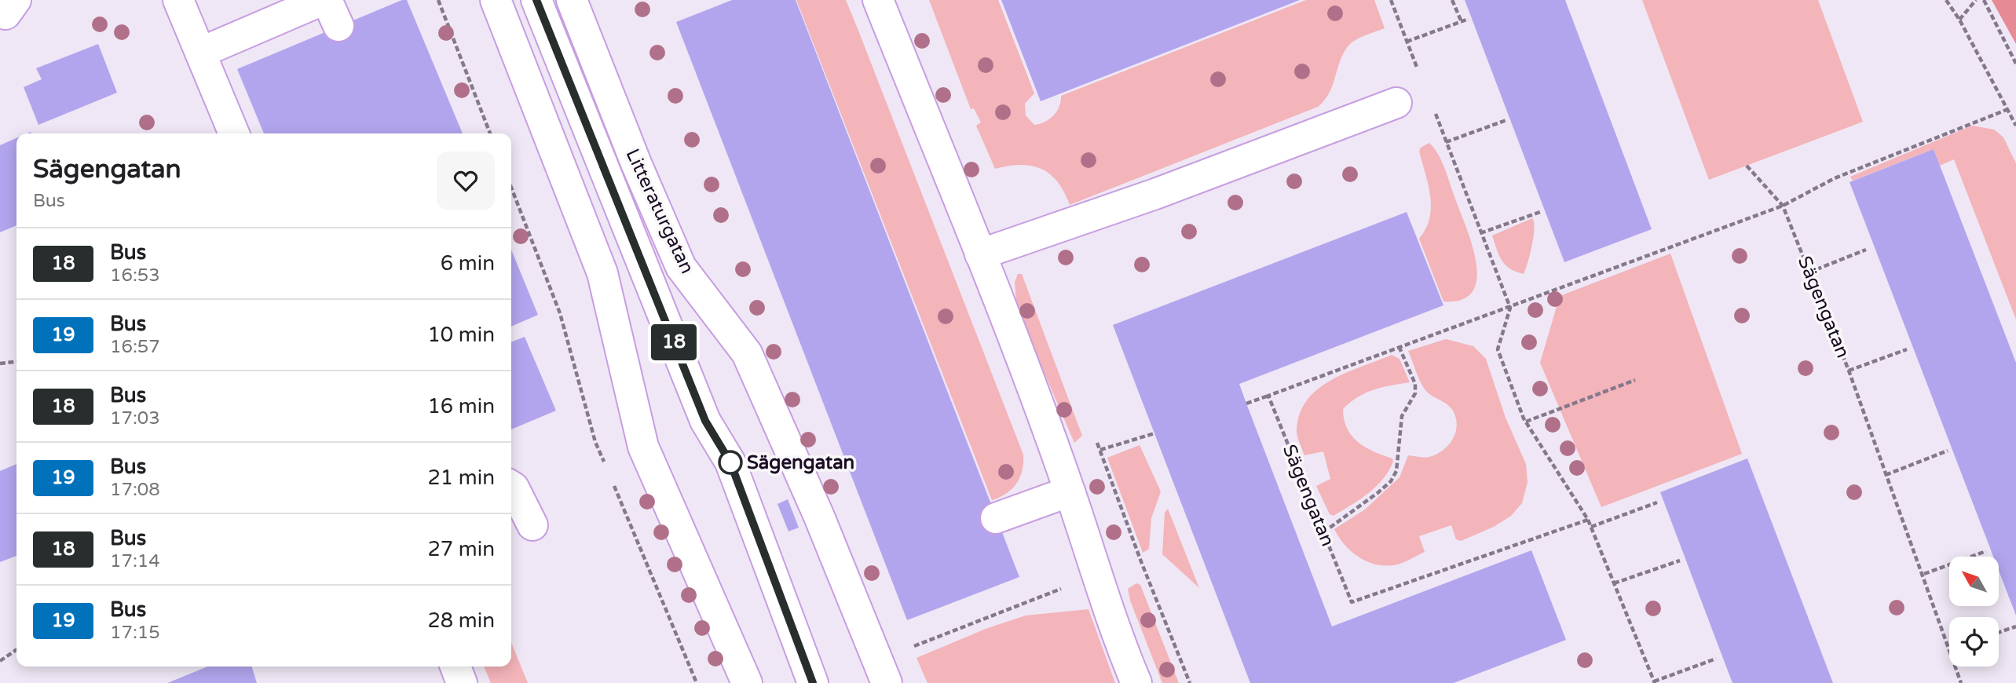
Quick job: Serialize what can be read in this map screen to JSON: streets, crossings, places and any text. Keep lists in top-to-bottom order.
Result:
{
  "streets": {
    "street": ["Litteraturgatan"],
    "path": ["Sägengatan"]
  },
  "places": ["Sägengatan"],
  "lines": ["bus line 18"],
  "north": "top left",
  "page": {
    "on_map": "18",
    "heading": ["Sägengatan", "Bus"],
    "list": [
      {
        "mark": "18",
        "name": "Bus",
        "note": "16:53",
        "value": "6 min"
      },
      {
        "mark": "19",
        "name": "Bus",
        "note": "16:57",
        "value": "10 min"
      },
      {
        "mark": "18",
        "name": "Bus",
        "note": "17:03",
        "value": "16 min"
      },
      {
        "mark": "19",
        "name": "Bus",
        "note": "17:08",
        "value": "21 min"
      },
      {
        "mark": "18",
        "name": "Bus",
        "note": "17:14",
        "value": "27 min"
      },
      {
        "mark": "19",
        "name": "Bus",
        "note": "17:15",
        "value": "28 min"
      }
    ]
  }
}
